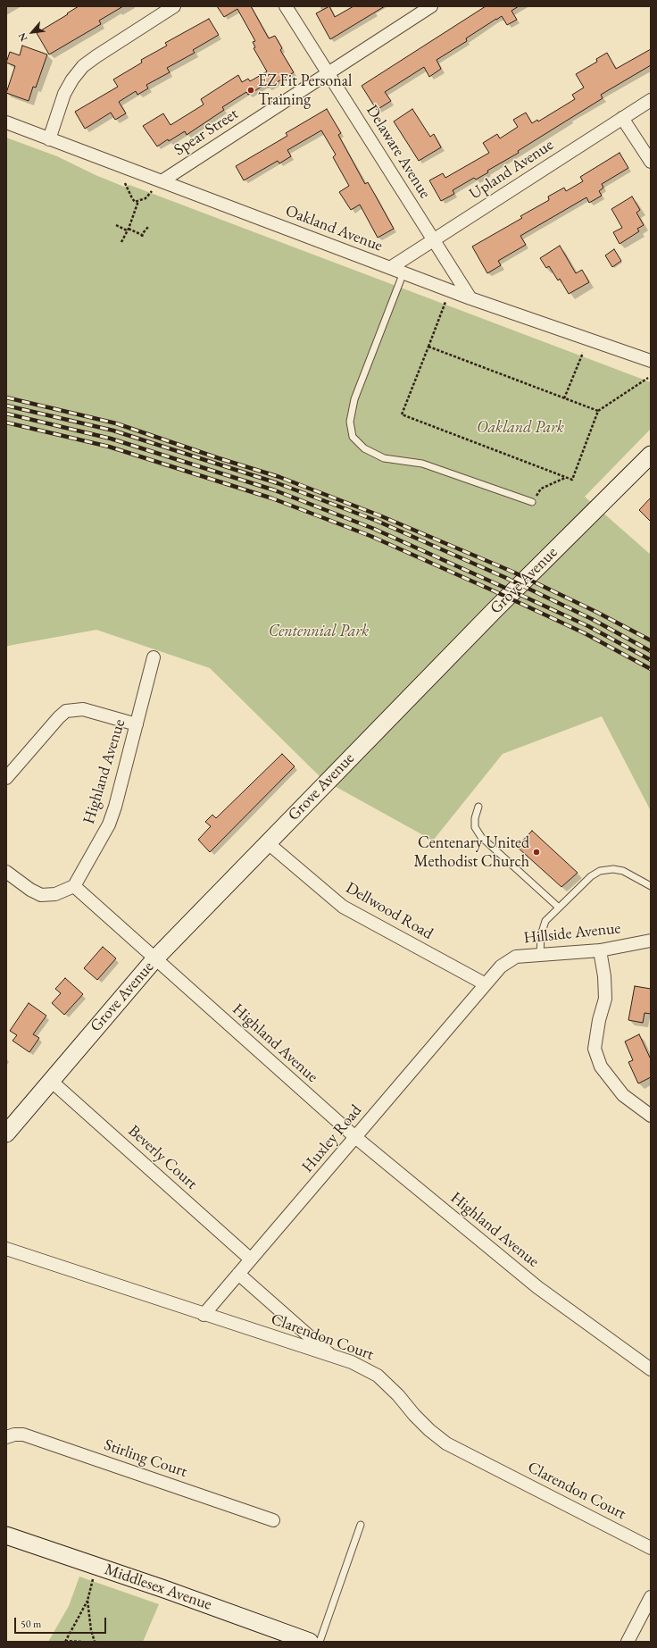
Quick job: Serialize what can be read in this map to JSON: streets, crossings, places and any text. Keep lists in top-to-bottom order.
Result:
{
  "streets": {
    "street": [
      "Spear Street",
      "Delaware Avenue",
      "Upland Avenue",
      "Oakland Avenue",
      "Grove Avenue",
      "Highland Avenue",
      "Dellwood Road",
      "Hillside Avenue",
      "Huxley Road",
      "Beverly Court",
      "Clarendon Court",
      "Stirling Court",
      "Middlesex Avenue"
    ]
  },
  "crossings": [
    ["Spear Street", "Delaware Avenue"],
    ["Spear Street", "Oakland Avenue"],
    ["Delaware Avenue", "Upland Avenue"],
    ["Delaware Avenue", "Oakland Avenue"],
    ["Upland Avenue", "Oakland Avenue"],
    ["Grove Avenue", "Highland Avenue"],
    ["Grove Avenue", "Dellwood Road"],
    ["Grove Avenue", "Beverly Court"],
    ["Highland Avenue", "Huxley Road"],
    ["Dellwood Road", "Hillside Avenue"],
    ["Dellwood Road", "Huxley Road"],
    ["Hillside Avenue", "Huxley Road"],
    ["Huxley Road", "Beverly Court"],
    ["Huxley Road", "Clarendon Court"]
  ],
  "parks": ["Oakland Park", "Centennial Park"],
  "places": ["EZ Fit Personal Training", "Centenary United Methodist Church"],
  "scale_bar": "50 m",
  "north": "bottom left"
}
